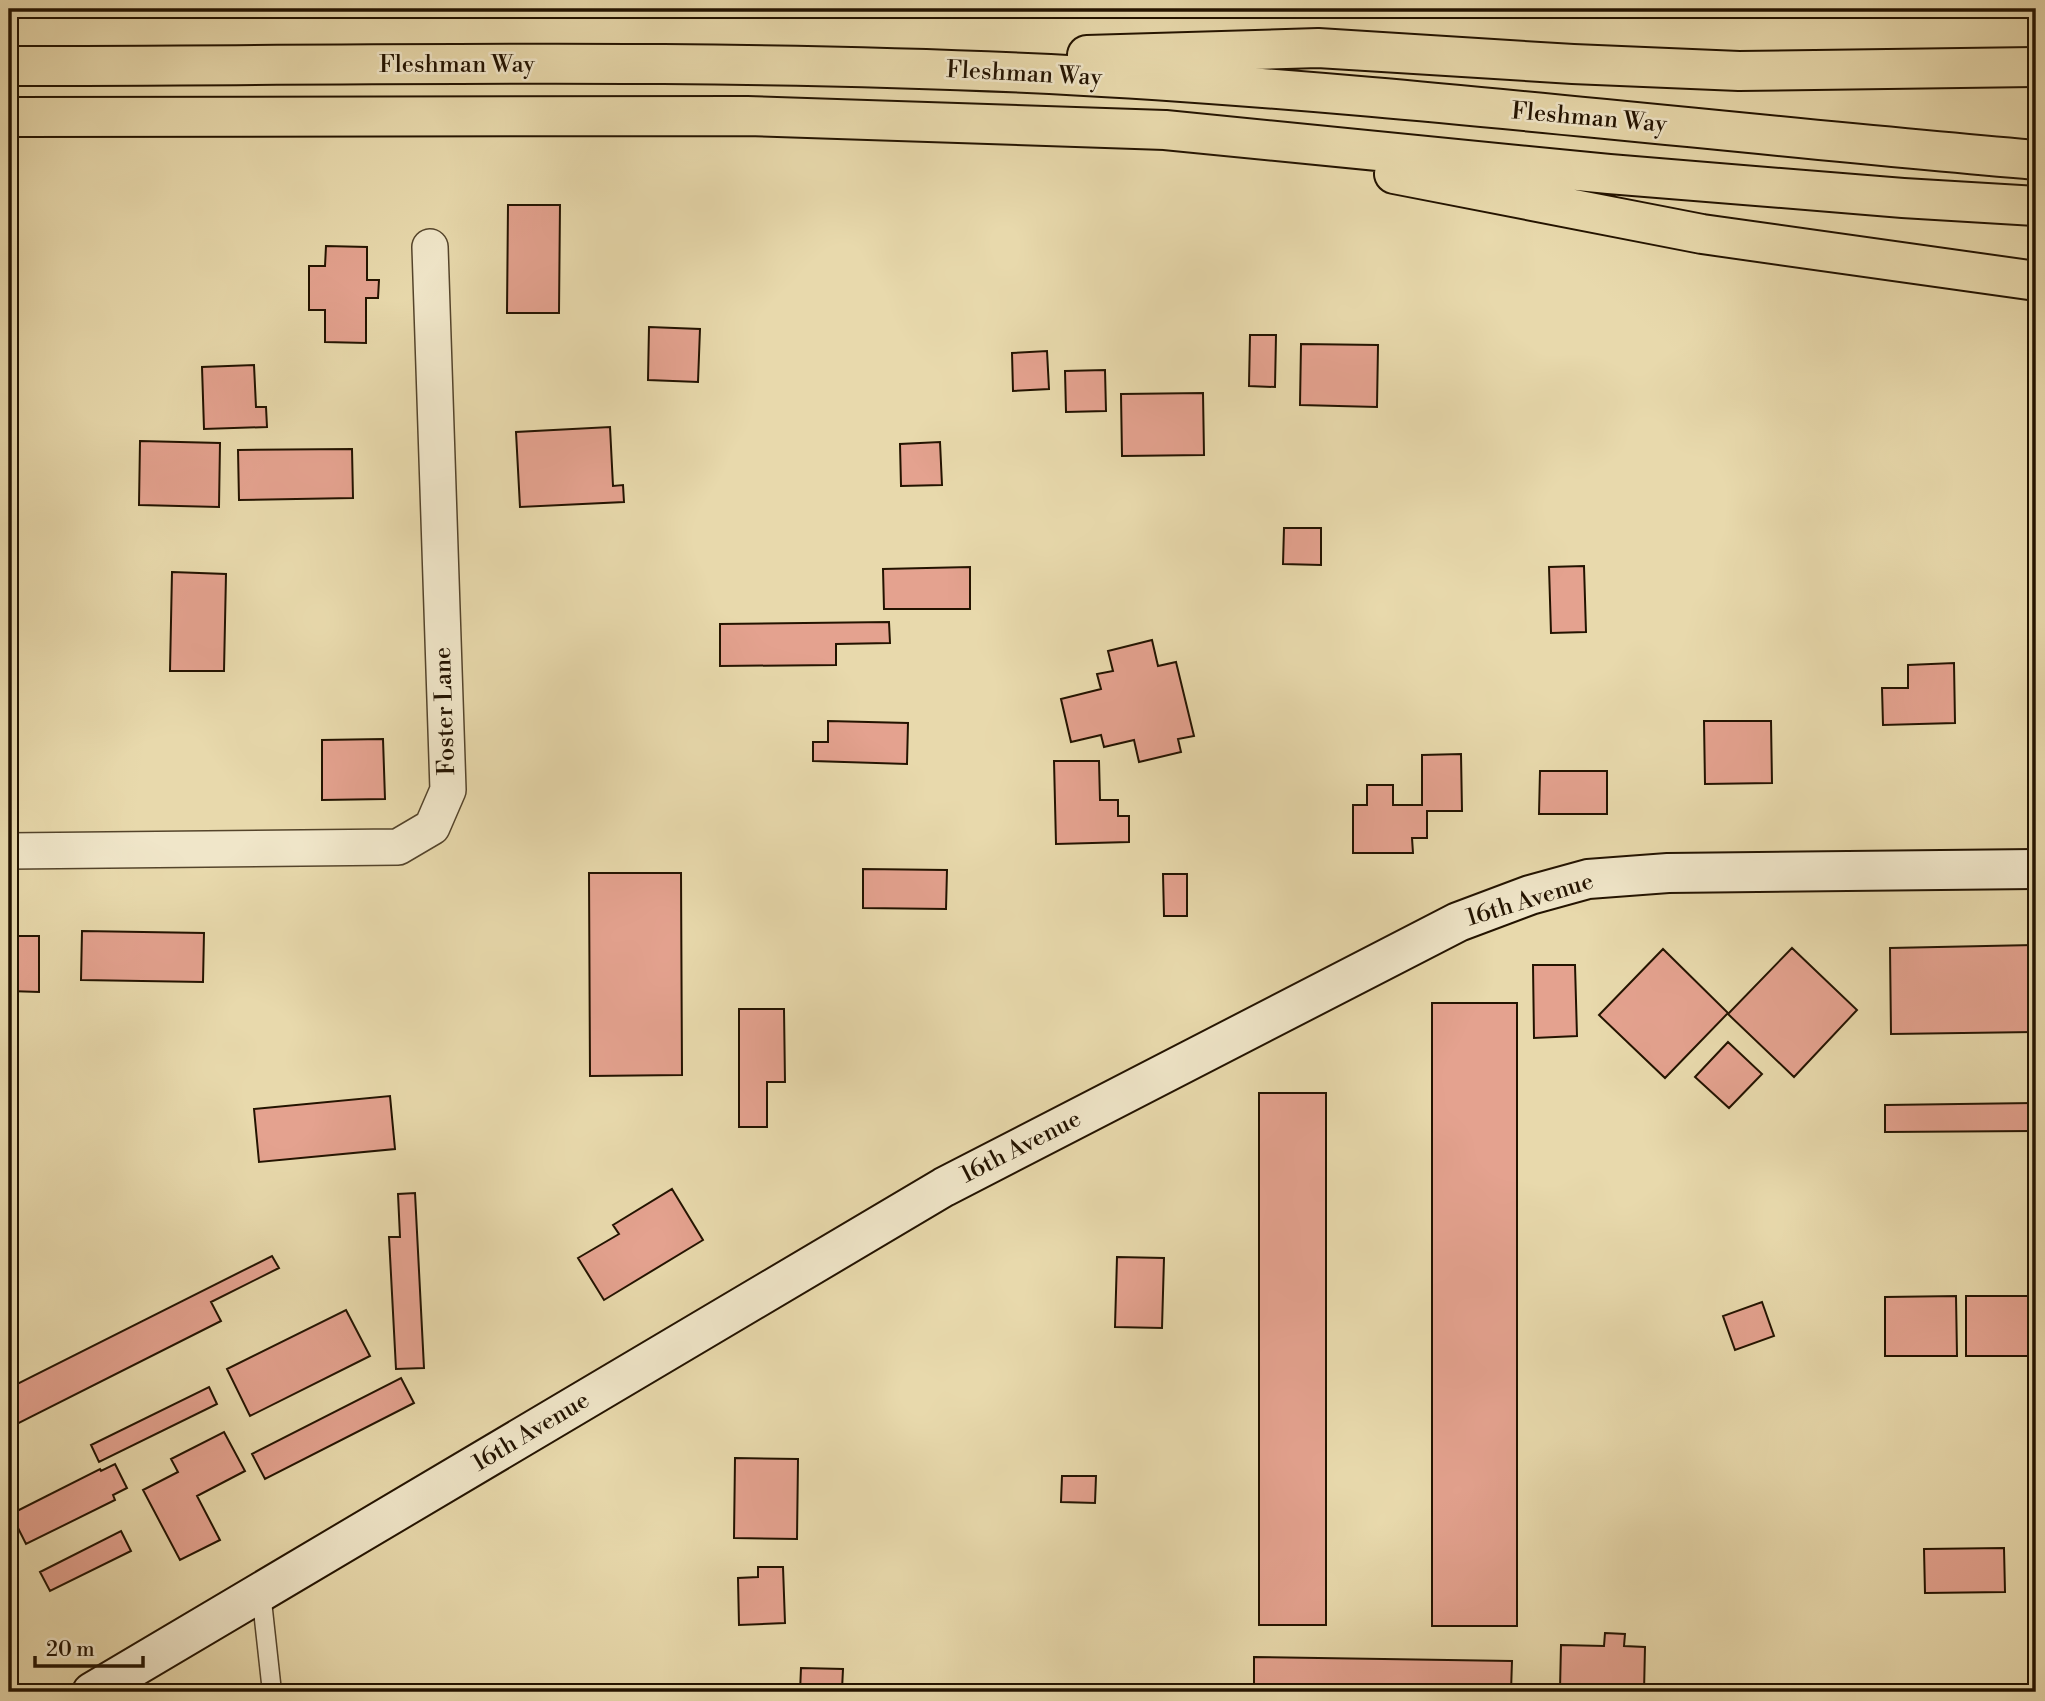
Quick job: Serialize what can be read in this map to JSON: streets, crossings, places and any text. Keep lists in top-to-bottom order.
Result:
{
  "streets": {
    "main road": ["Fleshman Way"],
    "street": ["Foster Lane", "16th Avenue"]
  },
  "scale_bar": "20 m"
}
